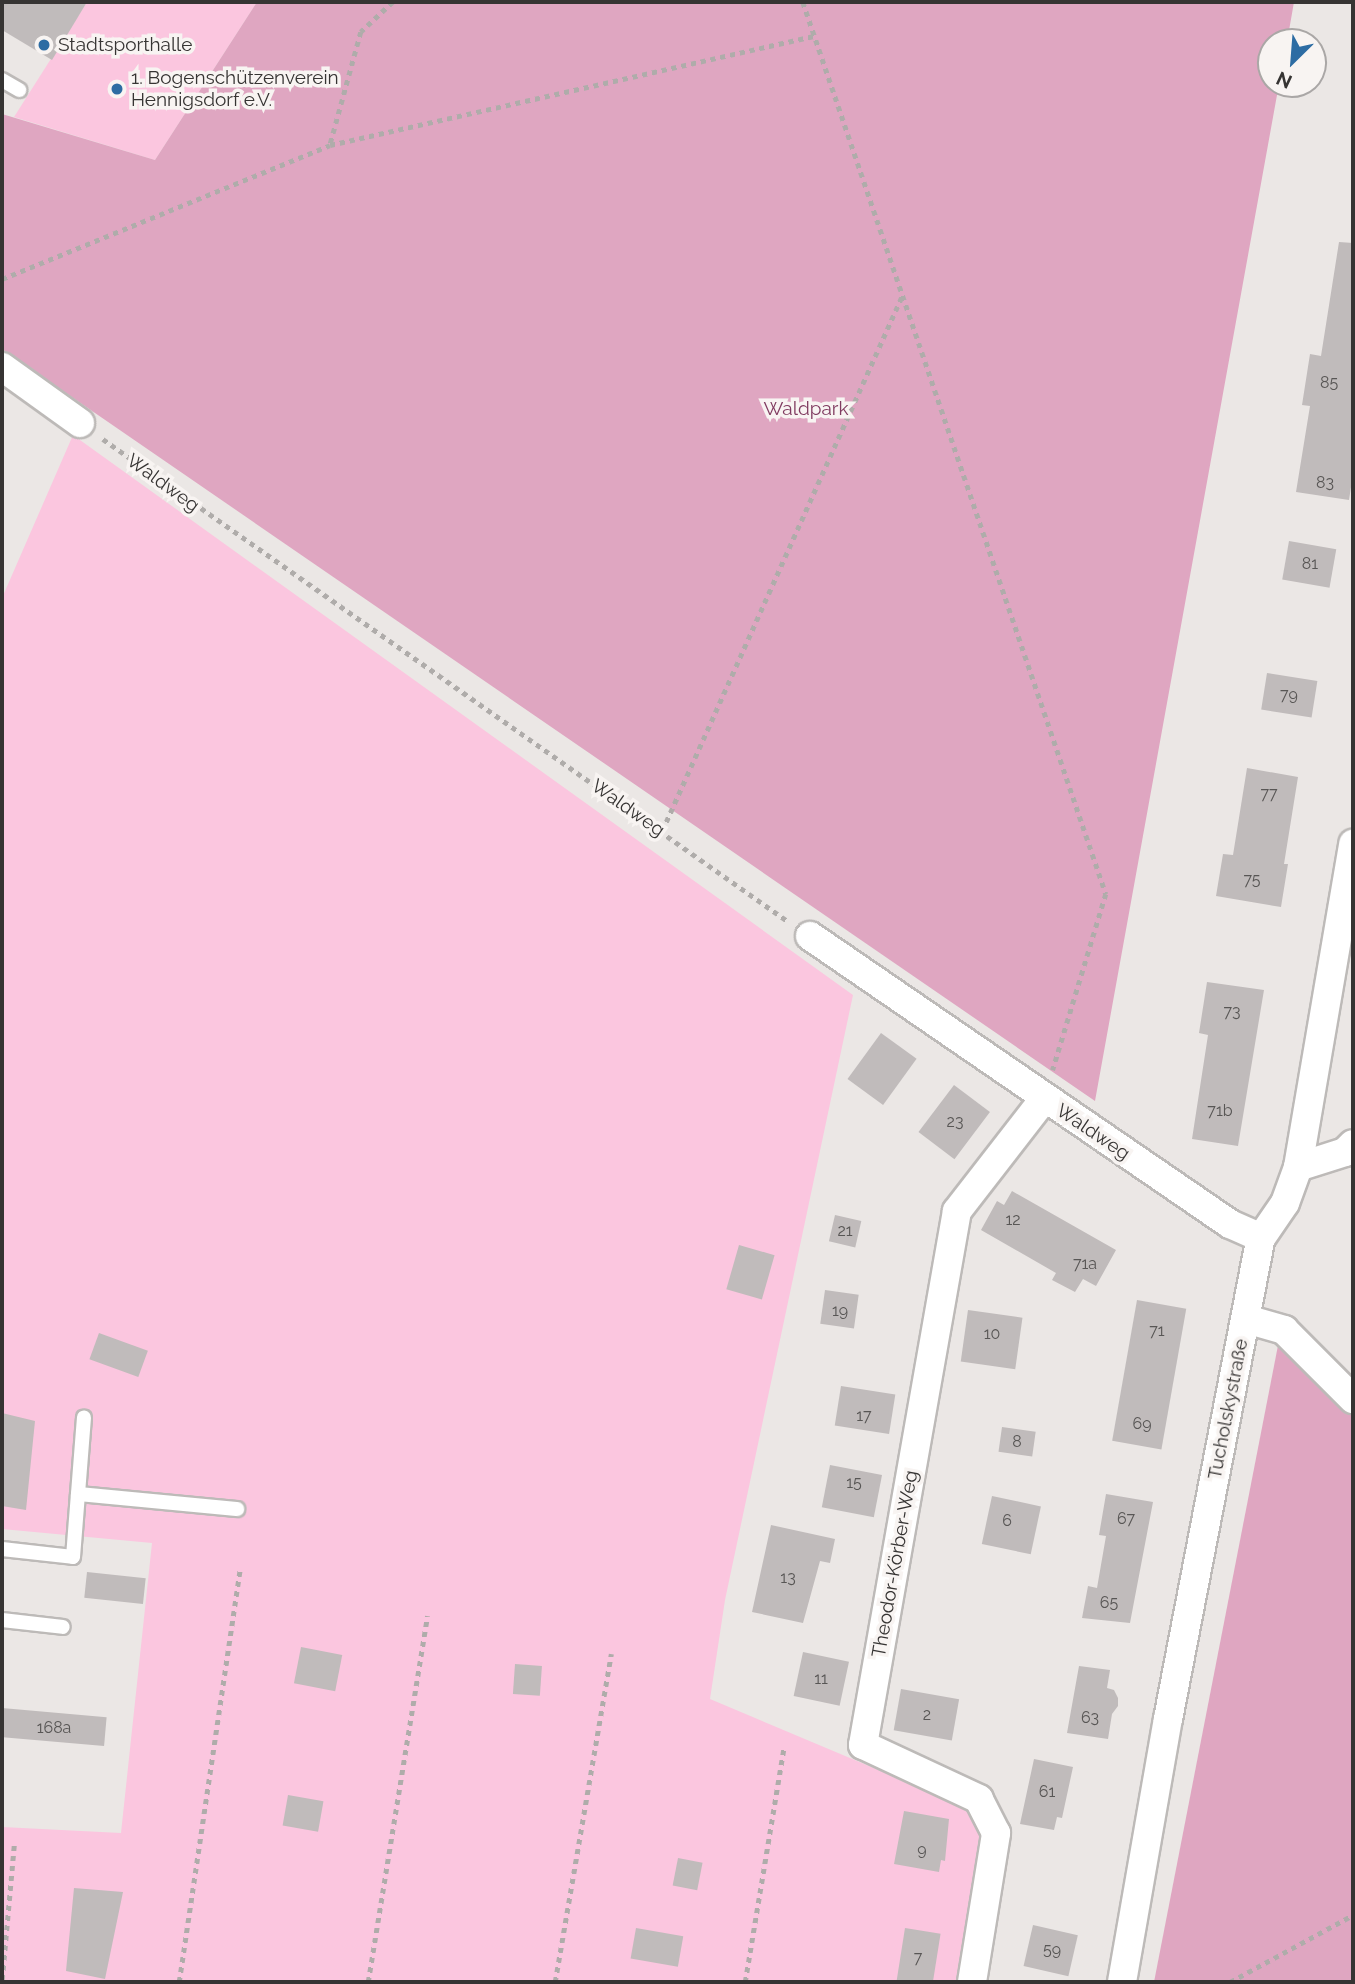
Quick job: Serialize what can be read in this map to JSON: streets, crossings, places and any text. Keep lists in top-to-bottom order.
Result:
{
  "streets": {
    "street": ["Waldweg", "Tucholskystraße", "Theodor-Körber-Weg"]
  },
  "crossings": [
    ["Waldweg", "Tucholskystraße"],
    ["Waldweg", "Theodor-Körber-Weg"]
  ],
  "parks": ["Waldpark"],
  "places": ["Stadtsporthalle", "1. Bogenschützenverein Hennigsdorf e.V."],
  "house_numbers": [
    "85",
    "83",
    "81",
    "79",
    "77",
    "75",
    "73",
    "71b",
    "23",
    "12",
    "21",
    "71a",
    "19",
    "71",
    "10",
    "17",
    "69",
    "8",
    "15",
    "67",
    "6",
    "13",
    "65",
    "11",
    "2",
    "63",
    "168a",
    "61",
    "9",
    "59",
    "7"
  ],
  "north": "bottom left"
}
